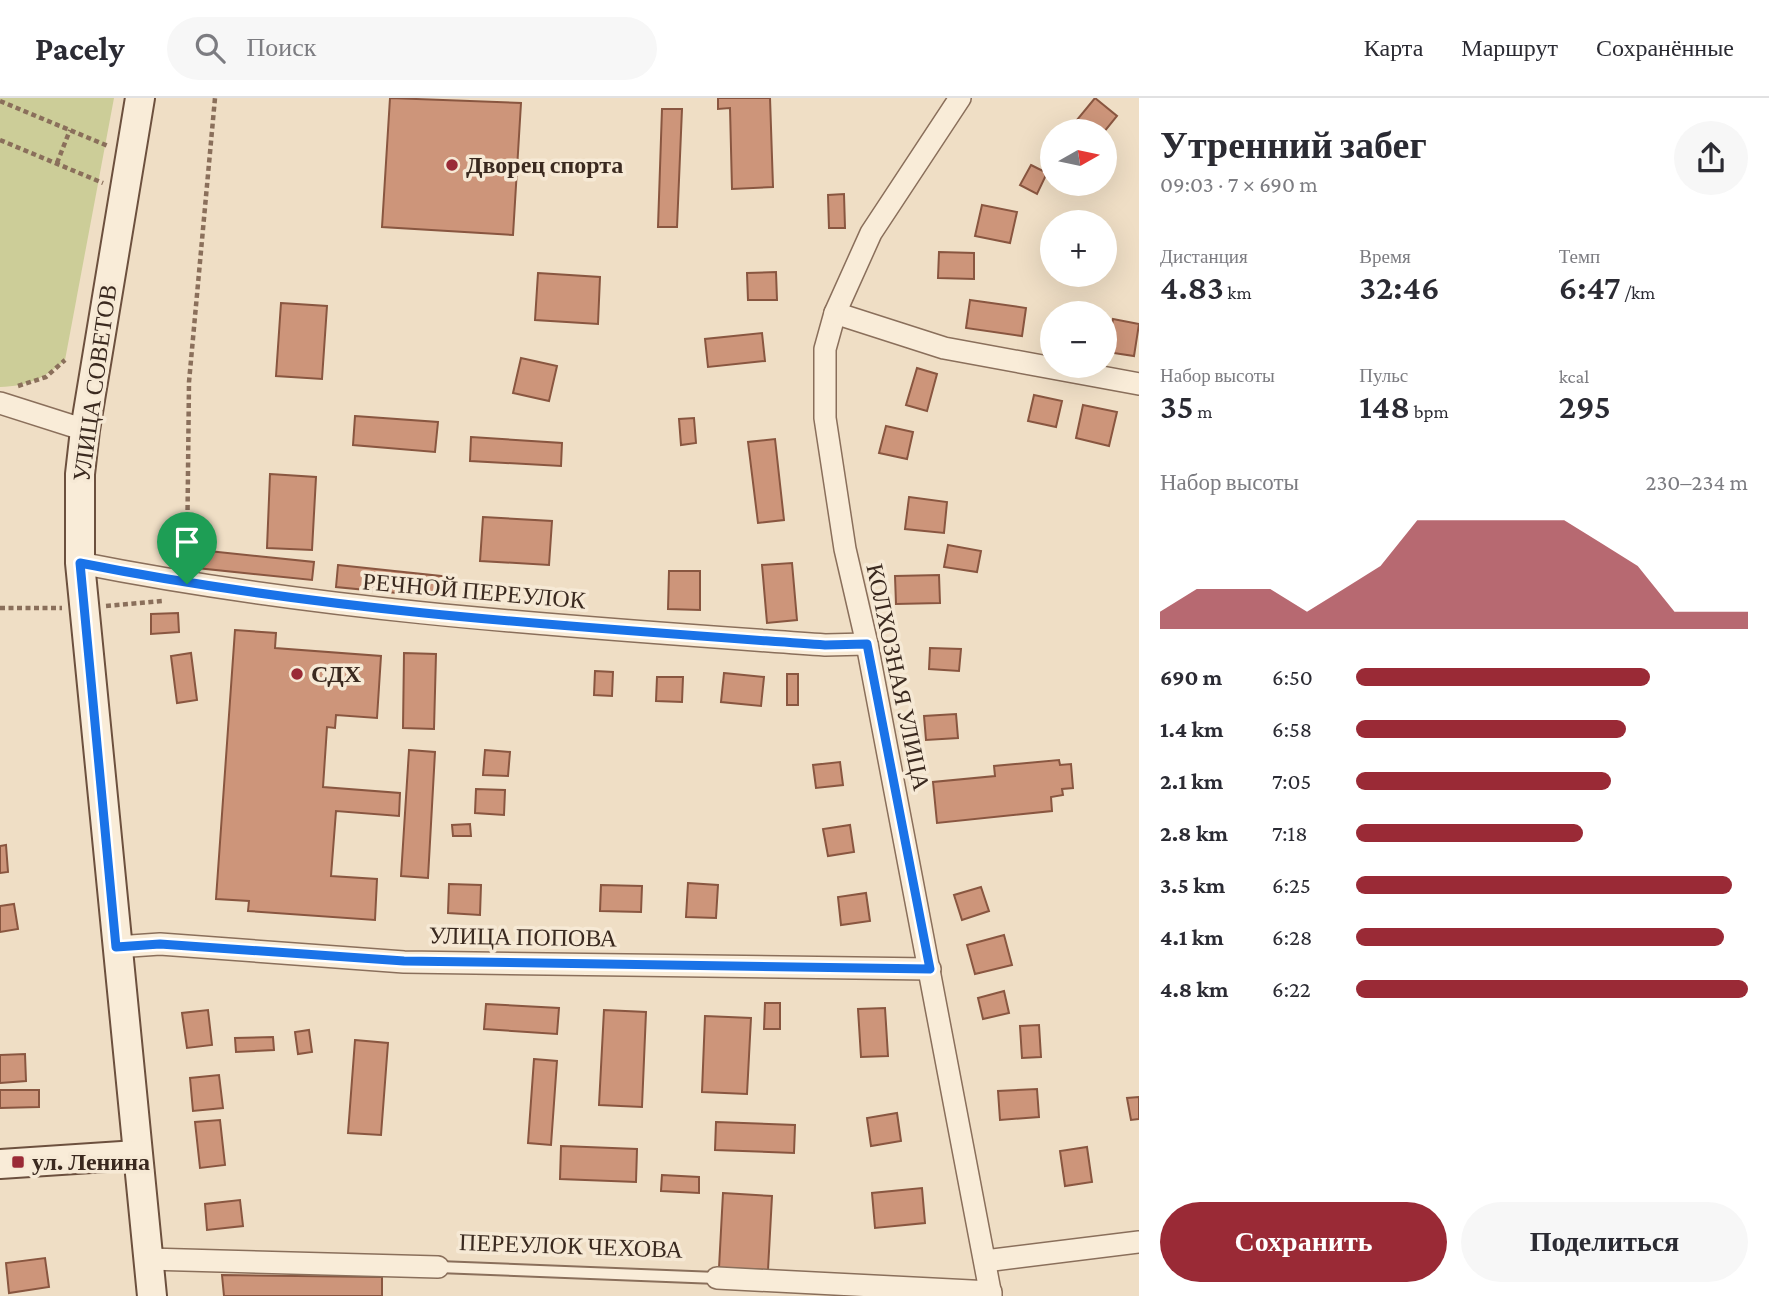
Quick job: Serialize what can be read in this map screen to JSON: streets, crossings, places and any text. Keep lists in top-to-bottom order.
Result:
{
  "streets": {
    "main road": ["УЛИЦА СОВЕТОВ"],
    "street": [
      "РЕЧНОЙ ПЕРЕУЛОК",
      "КОЛХОЗНАЯ УЛИЦА",
      "УЛИЦА ПОПОВА",
      "ПЕРЕУЛОК ЧЕХОВА"
    ]
  },
  "crossings": [
    ["УЛИЦА СОВЕТОВ", "РЕЧНОЙ ПЕРЕУЛОК"],
    ["УЛИЦА СОВЕТОВ", "УЛИЦА ПОПОВА"],
    ["УЛИЦА СОВЕТОВ", "ПЕРЕУЛОК ЧЕХОВА"],
    ["РЕЧНОЙ ПЕРЕУЛОК", "КОЛХОЗНАЯ УЛИЦА"],
    ["КОЛХОЗНАЯ УЛИЦА", "УЛИЦА ПОПОВА"],
    ["КОЛХОЗНАЯ УЛИЦА", "ПЕРЕУЛОК ЧЕХОВА"]
  ],
  "places": {
    "other": ["Дворец спорта", "СДХ"],
    "transit": ["ул. Ленина"]
  },
  "north": "right",
  "page": {
    "header": "Pacely",
    "search": "Поиск",
    "nav": ["Карта", "Маршрут", "Сохранённые"],
    "heading": ["Утренний забег", "09:03 · 7 × 690 m"],
    "map_buttons": ["+", "−"],
    "stats": [
      ["Дистанция", "4.83 km"],
      ["Время", "32:46"],
      ["Темп", "6:47 /km"],
      ["Набор высоты", "35 m"],
      ["Пульс", "148 bpm"],
      ["kcal", "295"]
    ],
    "chart": ["Набор высоты", "230–234 m"],
    "list": [
      {
        "name": "690 m",
        "note": "6:50"
      },
      {
        "name": "1.4 km",
        "note": "6:58"
      },
      {
        "name": "2.1 km",
        "note": "7:05"
      },
      {
        "name": "2.8 km",
        "note": "7:18"
      },
      {
        "name": "3.5 km",
        "note": "6:25"
      },
      {
        "name": "4.1 km",
        "note": "6:28"
      },
      {
        "name": "4.8 km",
        "note": "6:22"
      }
    ],
    "buttons": ["Сохранить", "Поделиться"]
  }
}
